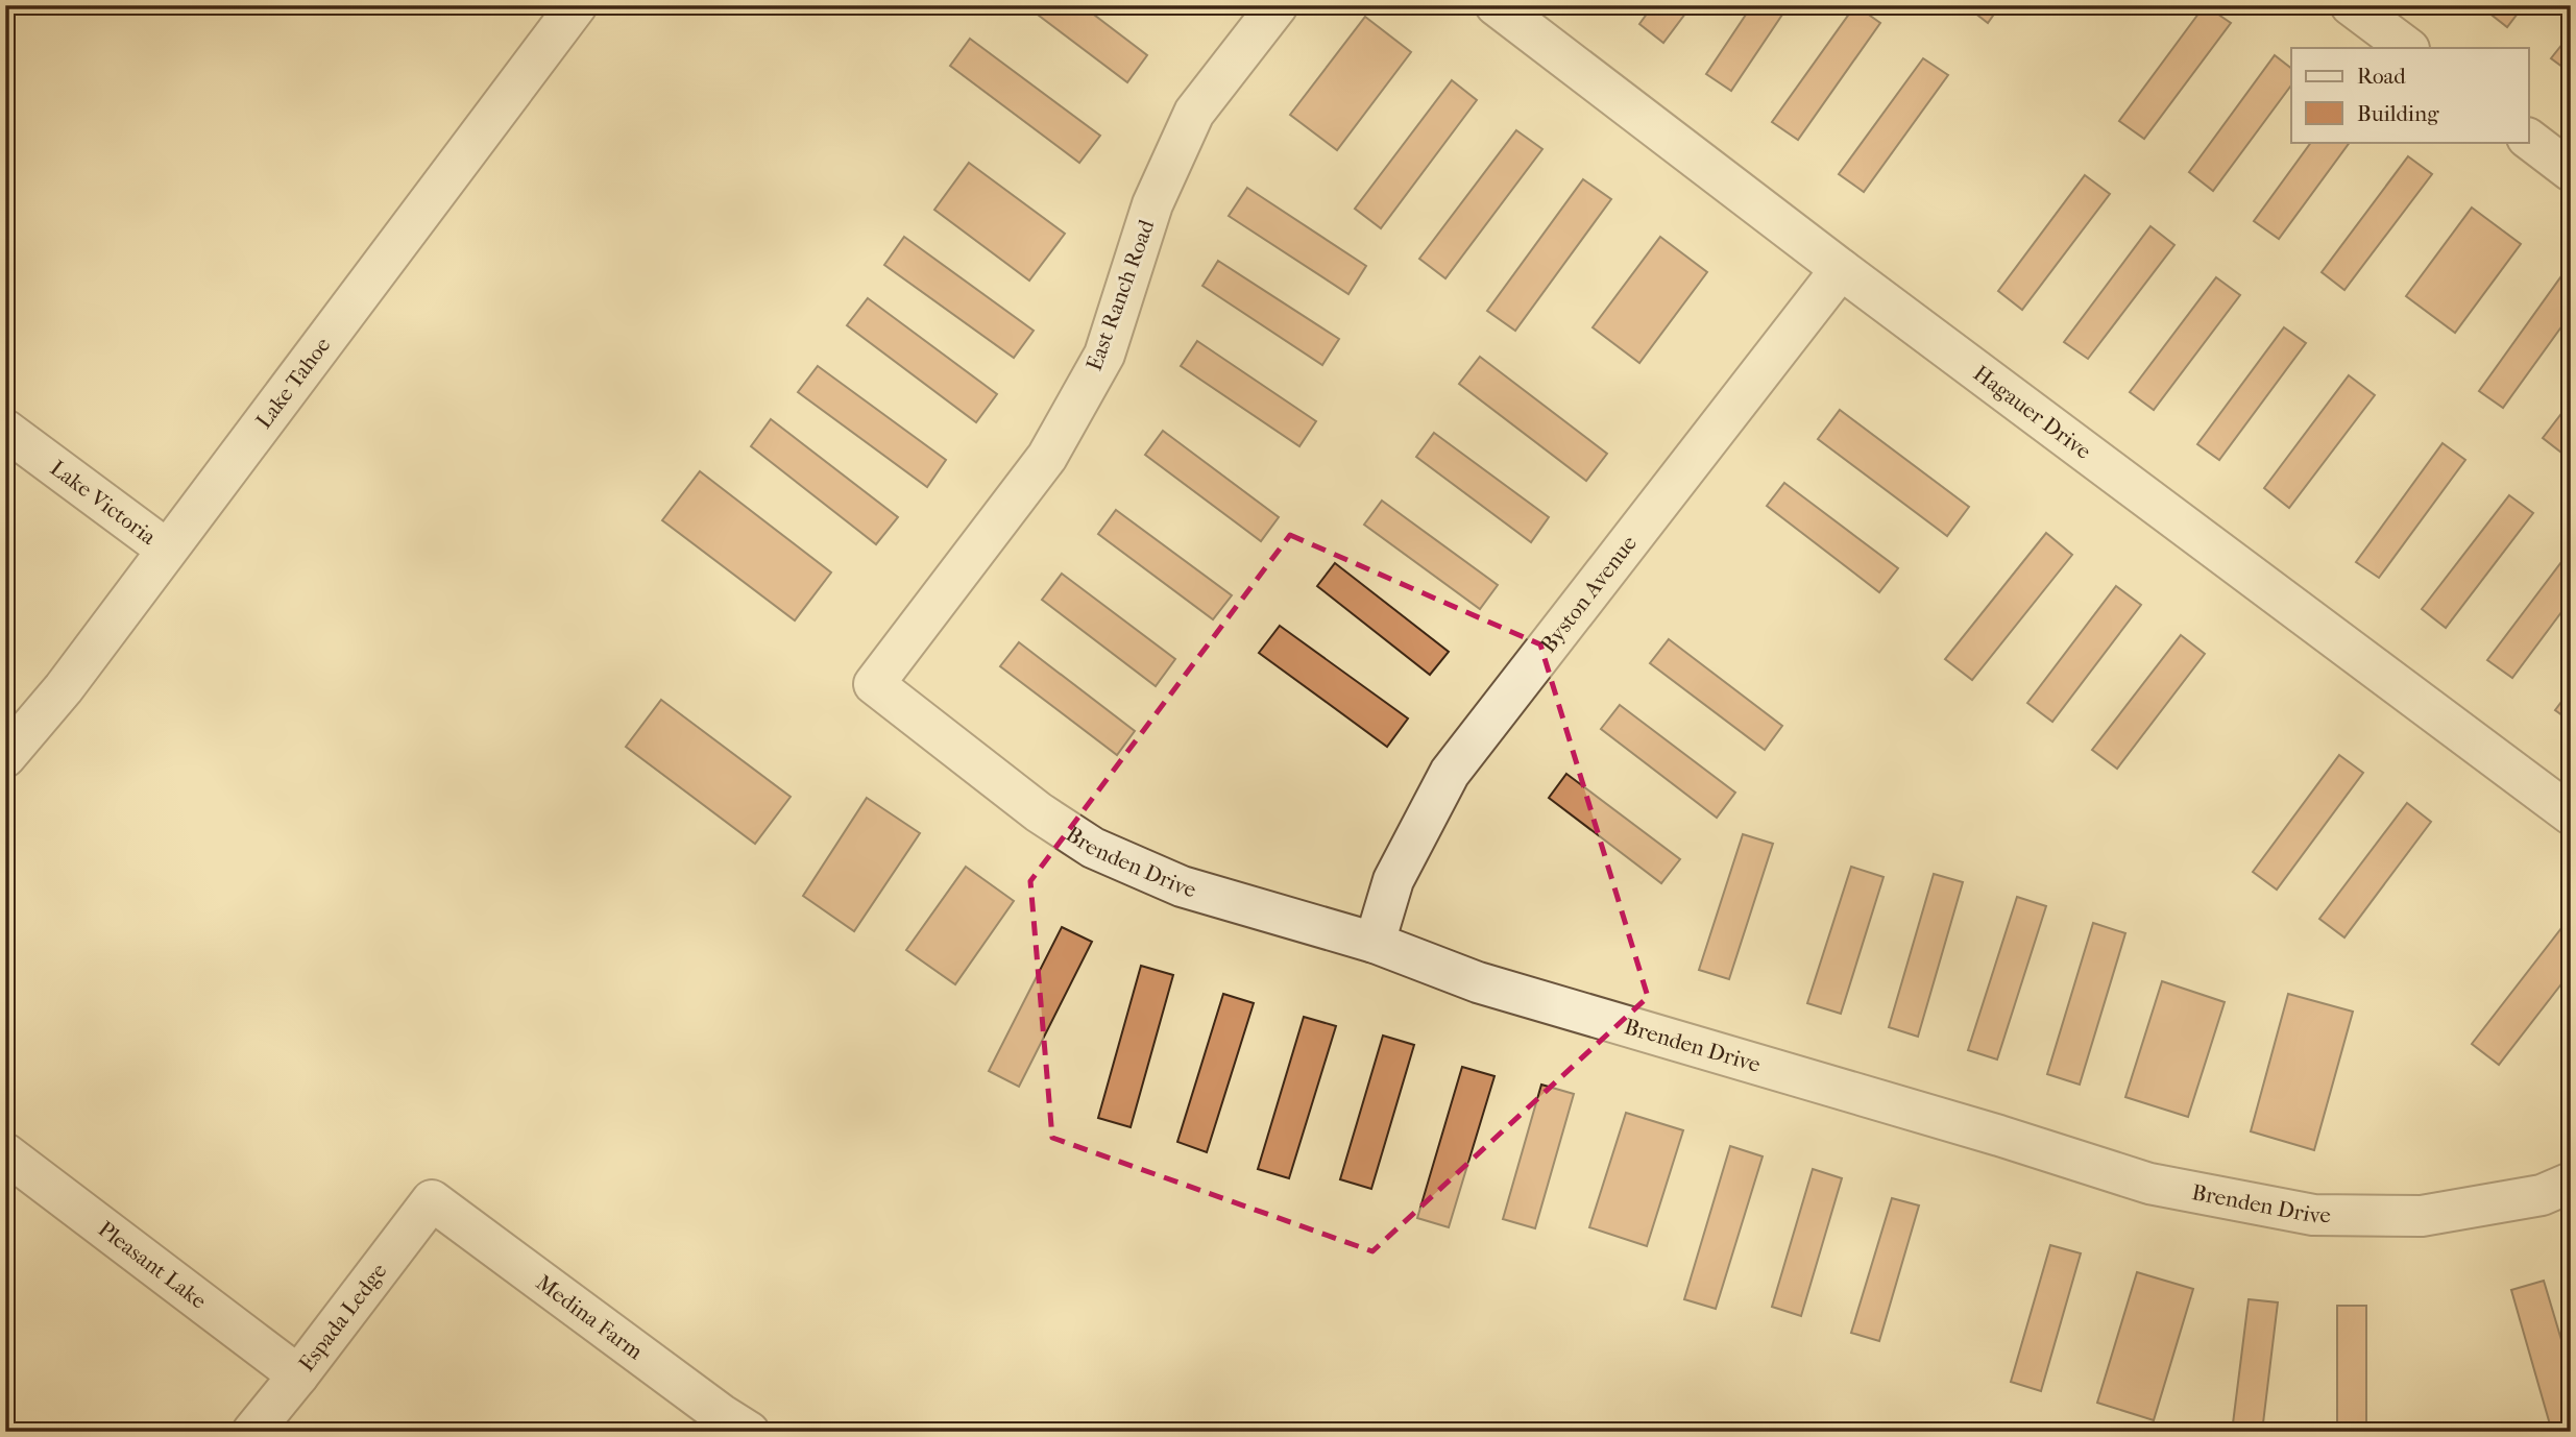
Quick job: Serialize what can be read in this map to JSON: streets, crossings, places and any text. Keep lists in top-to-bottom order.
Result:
{
  "streets": {
    "street": [
      "East Ranch Road",
      "Lake Tahoe",
      "Hagauer Drive",
      "Lake Victoria",
      "Byston Avenue",
      "Brenden Drive",
      "Pleasant Lake",
      "Espada Ledge",
      "Medina Farm"
    ]
  },
  "crossings": [
    ["East Ranch Road", "Brenden Drive"],
    ["Lake Tahoe", "Lake Victoria"],
    ["Hagauer Drive", "Byston Avenue"],
    ["Byston Avenue", "Brenden Drive"],
    ["Pleasant Lake", "Espada Ledge"],
    ["Espada Ledge", "Medina Farm"]
  ],
  "legend": ["Road", "Building"]
}
